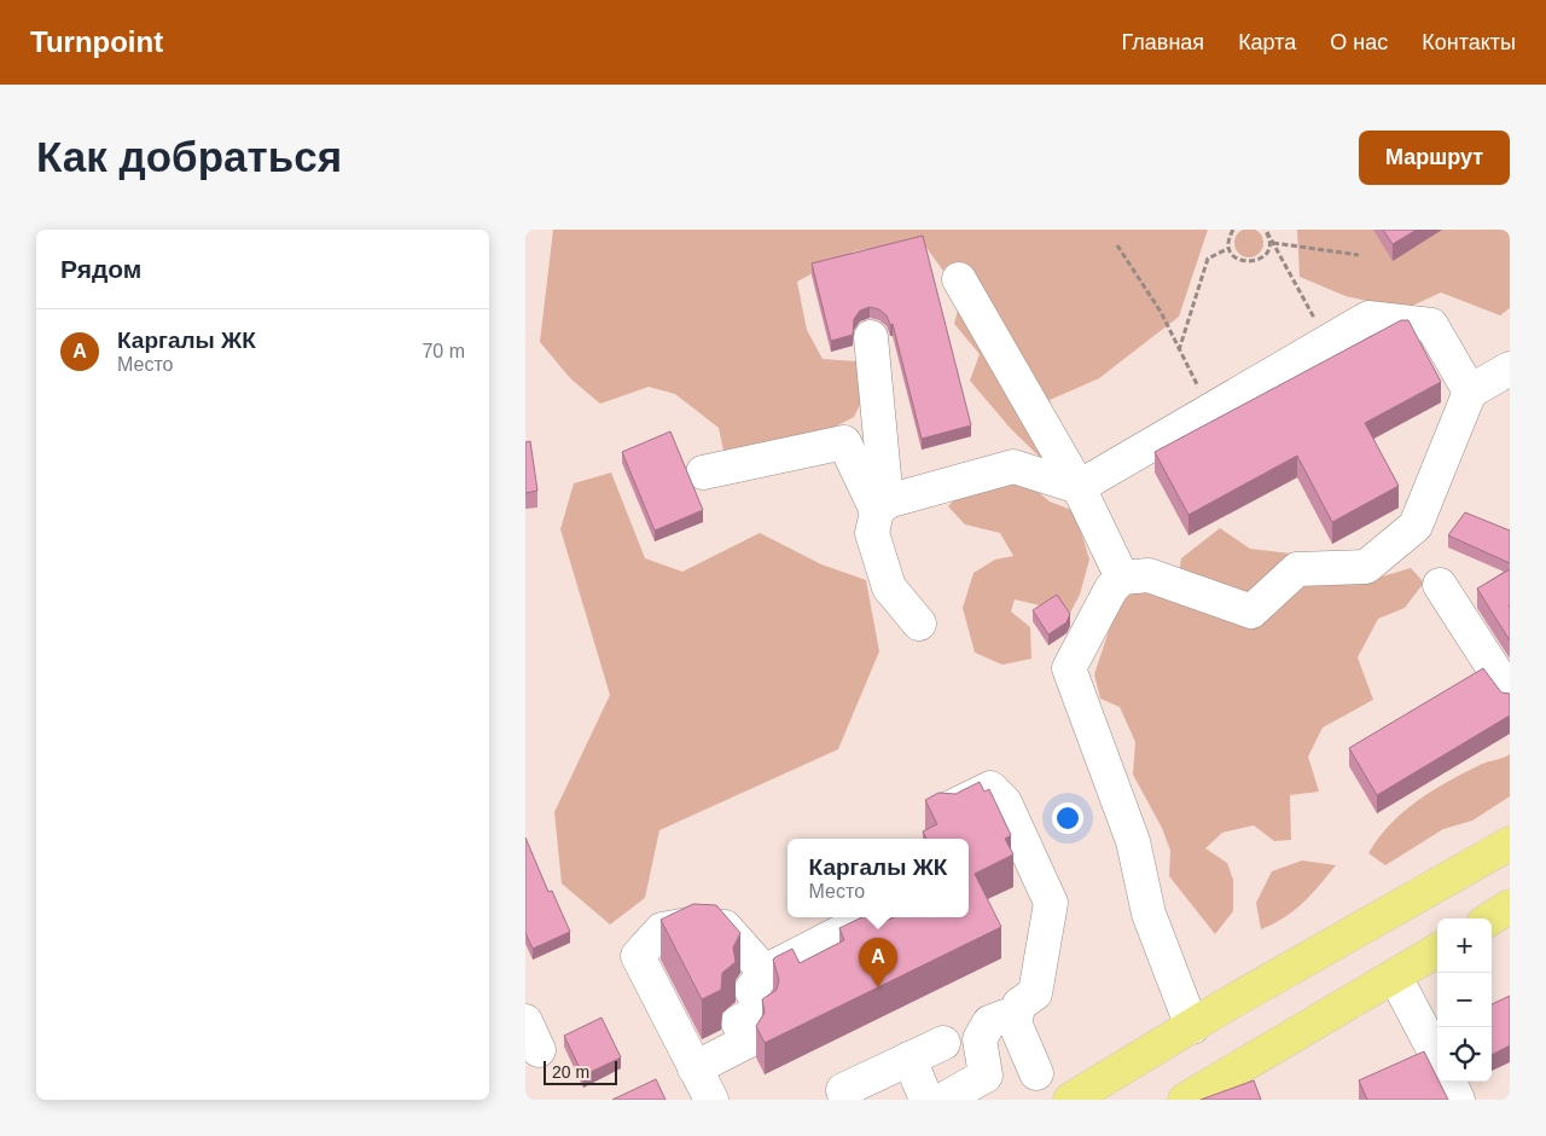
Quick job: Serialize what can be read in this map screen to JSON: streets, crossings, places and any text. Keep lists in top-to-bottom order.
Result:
{
  "scale_bar": "20 m",
  "page": {
    "header": "Turnpoint",
    "nav": [
      "Главная",
      "Карта",
      "О нас",
      "Контакты"
    ],
    "buttons": "Маршрут",
    "title": "Как добраться",
    "heading": "Рядом",
    "list": [
      {
        "mark": "A",
        "name": "Каргалы ЖК",
        "note": "Место",
        "value": "70 m"
      }
    ],
    "popup": ["Каргалы ЖК", "Место"],
    "map_buttons": ["+", "−"],
    "pins": "A",
    "scale": "20 m"
  }
}
